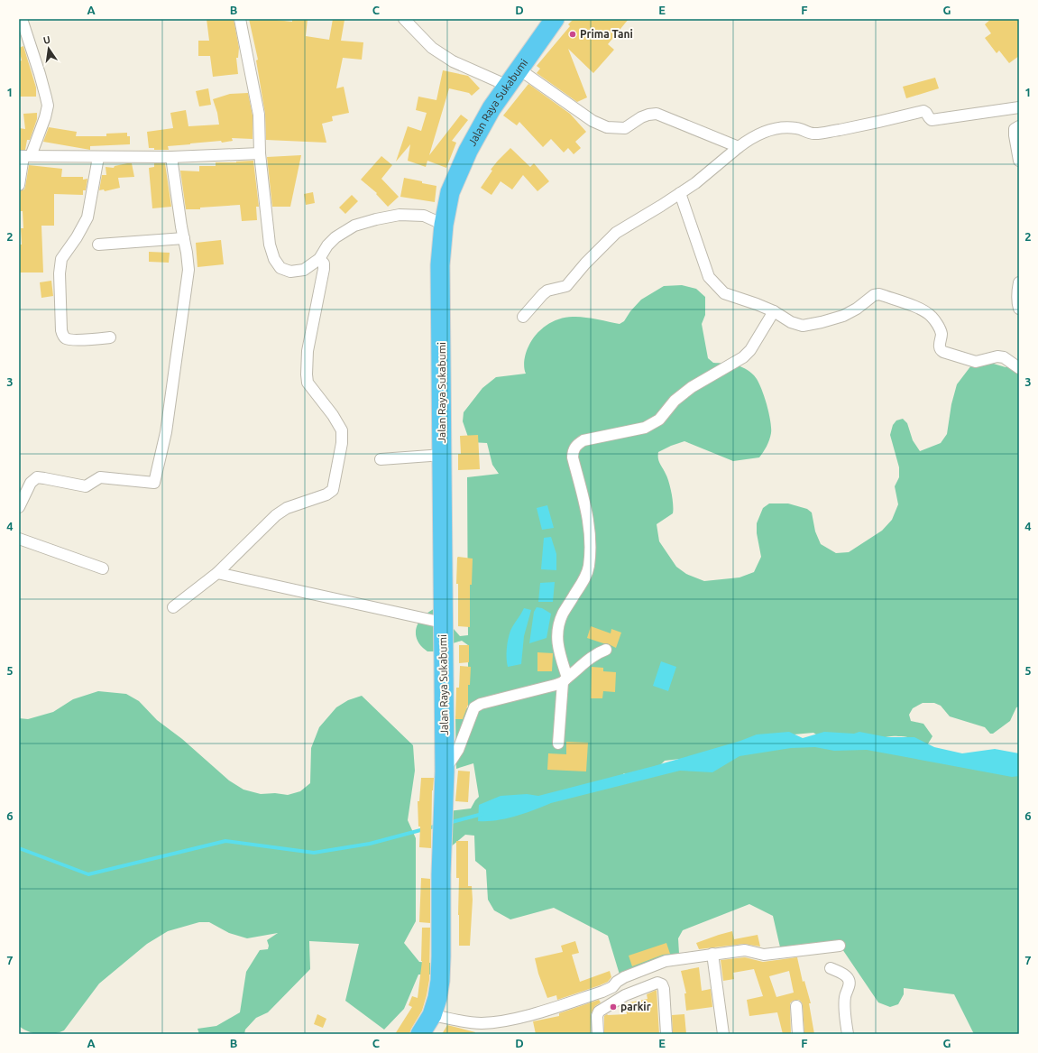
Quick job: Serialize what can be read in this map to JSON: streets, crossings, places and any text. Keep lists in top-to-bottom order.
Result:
{
  "streets": {
    "highway": ["Jalan Raya Sukabumi"]
  },
  "places": ["Prima Tani", "parkir"],
  "north": "top",
  "grid": {
    "columns": [
      "A",
      "B",
      "C",
      "D",
      "E",
      "F",
      "G"
    ],
    "rows": [
      "1",
      "2",
      "3",
      "4",
      "5",
      "6",
      "7"
    ]
  }
}
